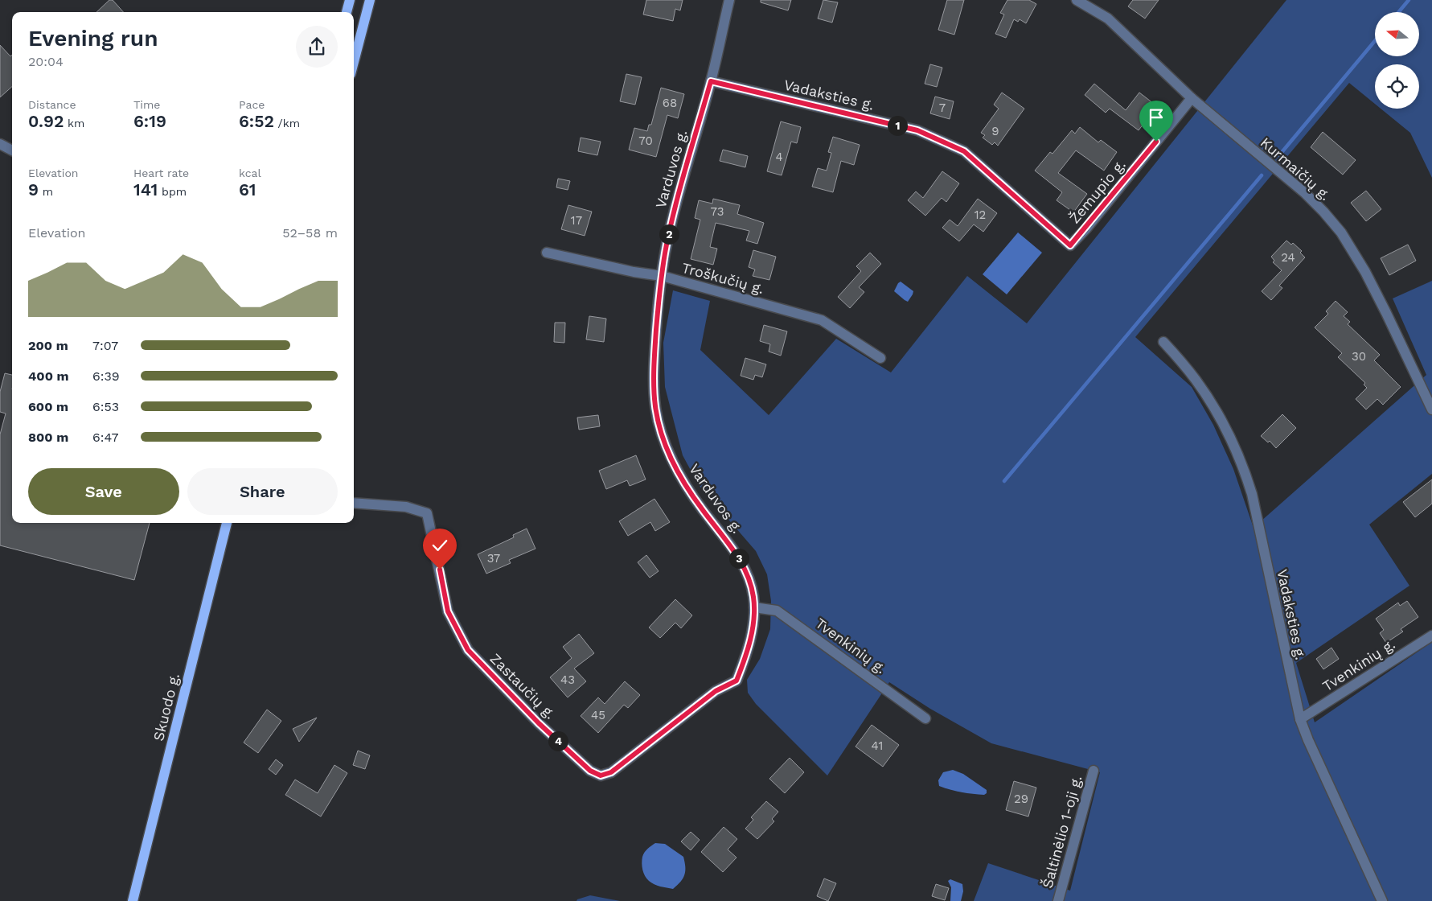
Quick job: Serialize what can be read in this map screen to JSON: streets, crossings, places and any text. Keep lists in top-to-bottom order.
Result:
{
  "streets": {
    "main road": ["Skuodo g."],
    "street": [
      "Vadaksties g.",
      "Varduvos g.",
      "Kurmaičių g.",
      "Žemupio g.",
      "Troškučių g.",
      "Tvenkinių g.",
      "Zastaučių g.",
      "Šaltinėlio 1-oji g."
    ]
  },
  "crossings": [
    ["Vadaksties g.", "Varduvos g."],
    ["Vadaksties g.", "Žemupio g."],
    ["Vadaksties g.", "Tvenkinių g."],
    ["Varduvos g.", "Troškučių g."],
    ["Varduvos g.", "Tvenkinių g."],
    ["Varduvos g.", "Zastaučių g."],
    ["Kurmaičių g.", "Žemupio g."]
  ],
  "house_numbers": [
    "68",
    "7",
    "9",
    "70",
    "4",
    "73",
    "12",
    "17",
    "24",
    "30",
    "37",
    "43",
    "45",
    "41",
    "29"
  ],
  "north": "left",
  "page": {
    "heading": ["Evening run", "20:04"],
    "stats": [
      ["Distance", "0.92 km"],
      ["Time", "6:19"],
      ["Pace", "6:52 /km"],
      ["Elevation", "9 m"],
      ["Heart rate", "141 bpm"],
      ["kcal", "61"]
    ],
    "pins": [
      "1",
      "2",
      "3",
      "4"
    ],
    "chart": ["Elevation", "52–58 m"],
    "list": [
      {
        "name": "200 m",
        "note": "7:07"
      },
      {
        "name": "400 m",
        "note": "6:39"
      },
      {
        "name": "600 m",
        "note": "6:53"
      },
      {
        "name": "800 m",
        "note": "6:47"
      }
    ],
    "buttons": ["Save", "Share"]
  }
}
